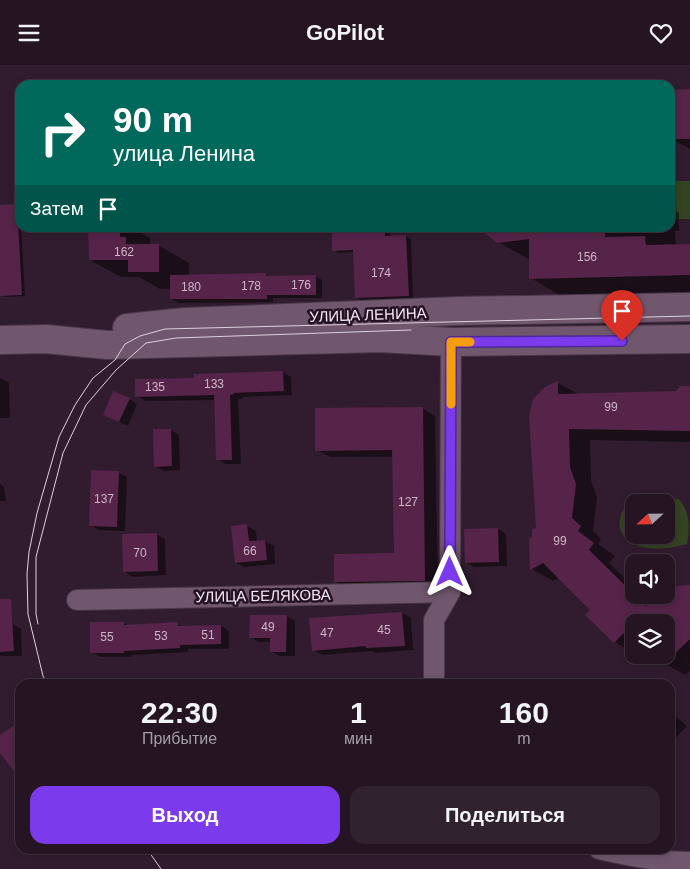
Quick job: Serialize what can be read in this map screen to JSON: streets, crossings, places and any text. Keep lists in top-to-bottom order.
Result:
{
  "streets": {
    "street": ["УЛИЦА ЛЕНИНА", "УЛИЦА БЕЛЯКОВА"]
  },
  "house_numbers": [
    "162",
    "156",
    "174",
    "176",
    "178",
    "180",
    "133",
    "135",
    "99",
    "137",
    "127",
    "99",
    "66",
    "70",
    "49",
    "45",
    "47",
    "51",
    "53",
    "55"
  ],
  "north": "left",
  "page": {
    "header": "GoPilot",
    "turn": ["90 m", "улица Ленина"],
    "then": "Затем",
    "eta": [
      "22:30",
      "Прибытие",
      "1",
      "мин",
      "160",
      "m"
    ],
    "buttons": ["Выход", "Поделиться"]
  }
}
